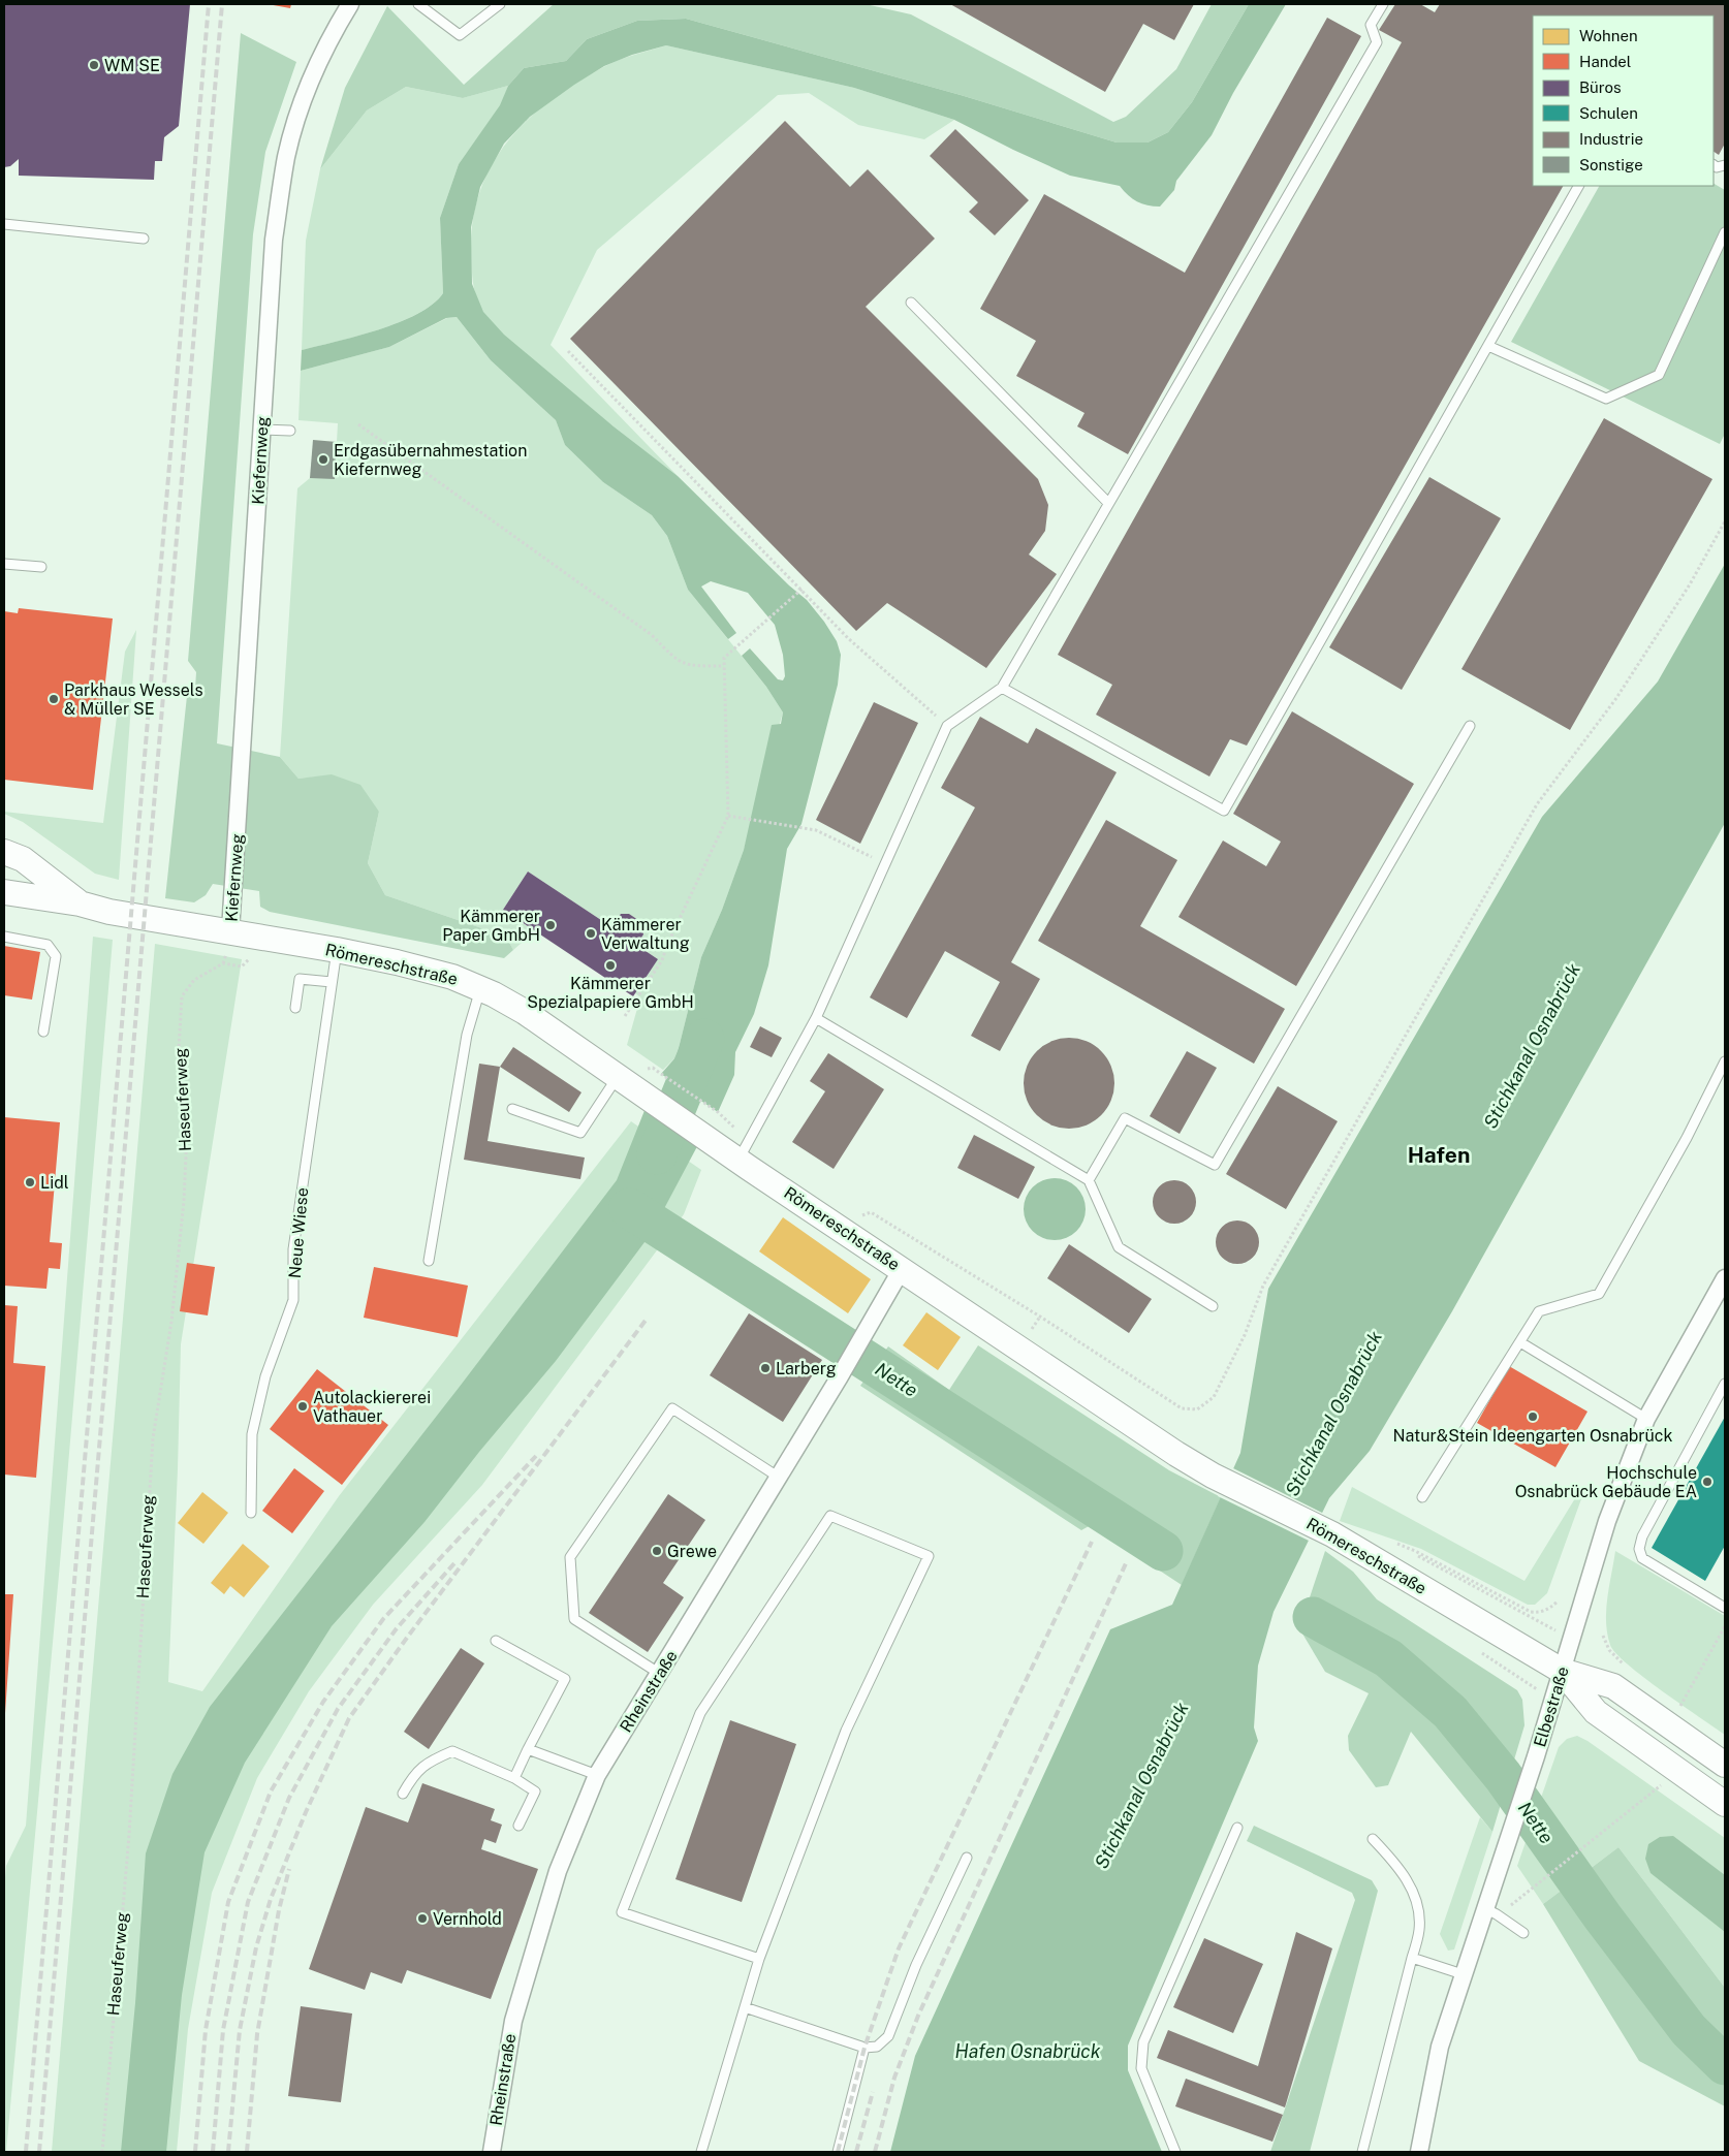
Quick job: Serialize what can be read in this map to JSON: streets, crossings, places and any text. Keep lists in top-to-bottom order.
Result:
{
  "streets": {
    "main road": ["Römereschstraße"],
    "street": ["Kiefernweg", "Rheinstraße", "Elbestraße"],
    "lane": ["Neue Wiese"],
    "path": ["Haseuferweg"]
  },
  "crossings": [
    ["Kiefernweg", "Römereschstraße"],
    ["Römereschstraße", "Neue Wiese"],
    ["Römereschstraße", "Rheinstraße"],
    ["Römereschstraße", "Elbestraße"]
  ],
  "districts": ["Hafen"],
  "water": ["Stichkanal Osnabrück", "Nette", "Hafen Osnabrück"],
  "places": [
    "WM SE",
    "Erdgasübernahmestation Kiefernweg",
    "Parkhaus Wessels & Müller SE",
    "Kämmerer Paper GmbH",
    "Kämmerer Verwaltung",
    "Kämmerer Spezialpapiere GmbH",
    "Lidl",
    "Larberg",
    "Autolackiererei Vathauer",
    "Natur&Stein Ideengarten Osnabrück",
    "Hochschule Osnabrück Gebäude EA",
    "Grewe",
    "Vernhold"
  ],
  "legend": [
    "Wohnen",
    "Handel",
    "Büros",
    "Schulen",
    "Industrie",
    "Sonstige"
  ]
}
